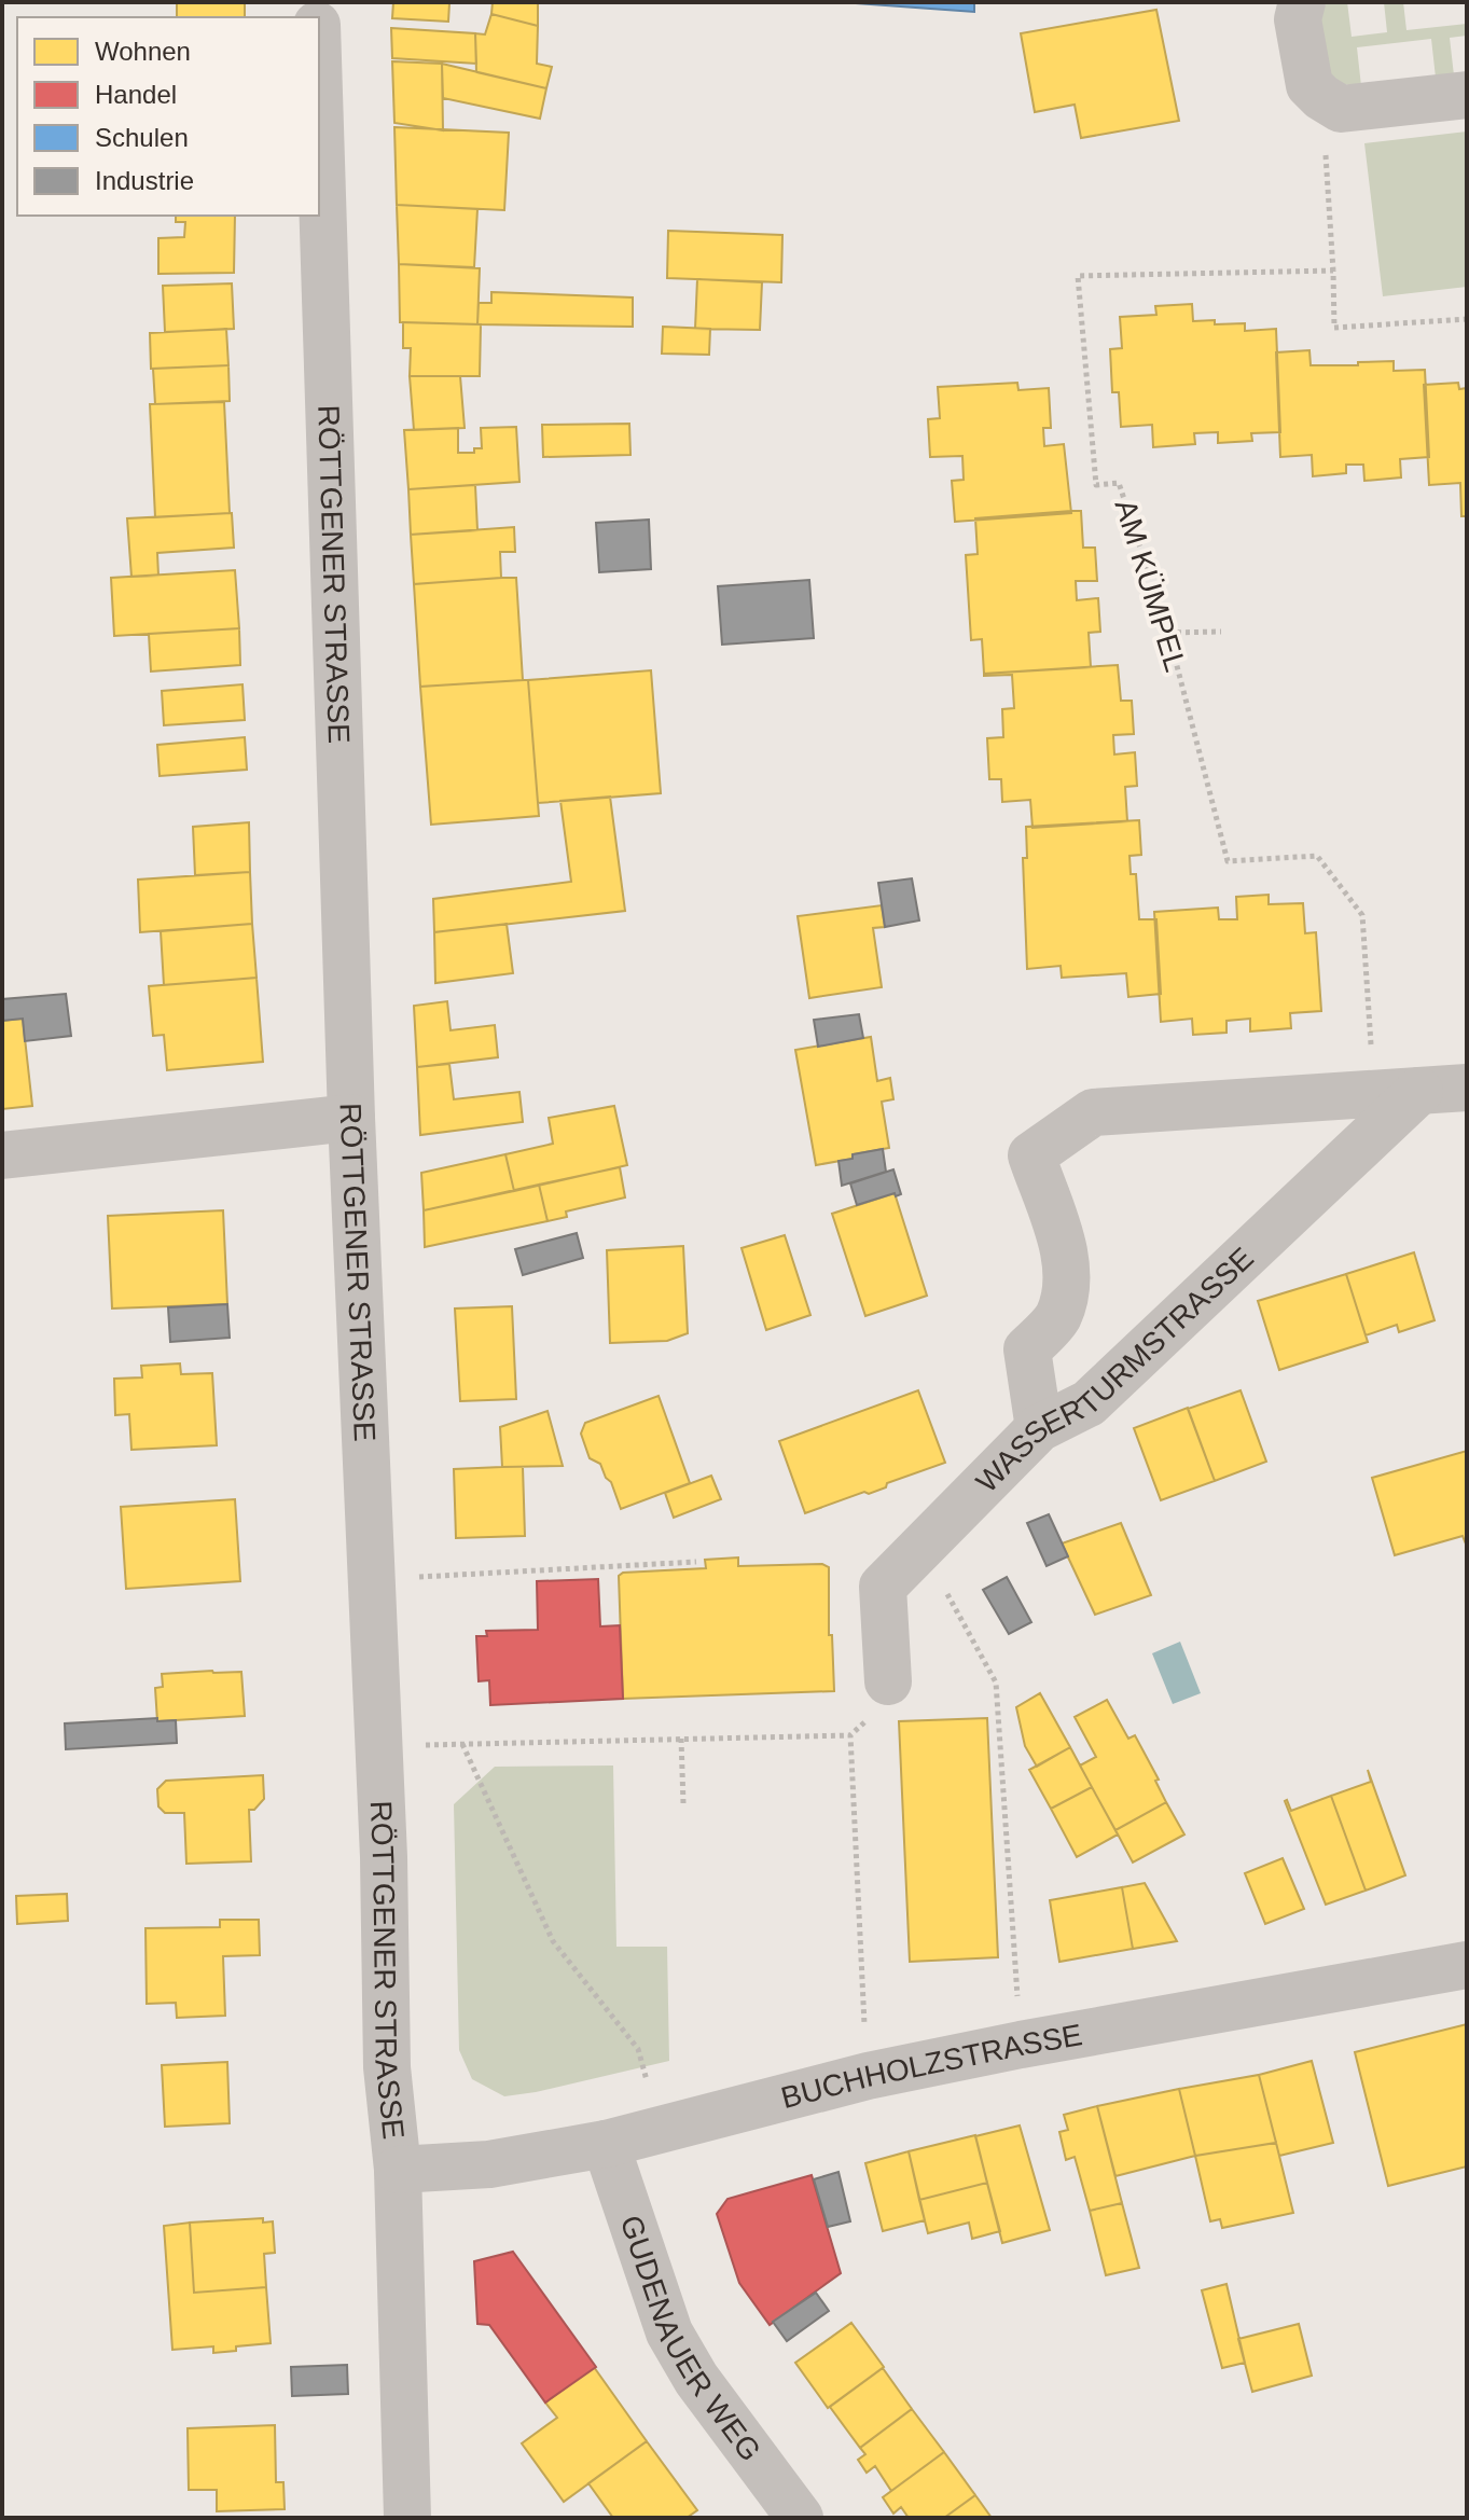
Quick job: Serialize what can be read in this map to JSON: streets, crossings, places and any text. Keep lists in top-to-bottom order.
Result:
{
  "streets": {
    "street": [
      "RÖTTGENER STRASSE",
      "WASSERTURMSTRASSE",
      "BUCHHOLZSTRASSE",
      "GUDENAUER WEG"
    ],
    "path": ["AM KÜMPEL"]
  },
  "crossings": [
    ["RÖTTGENER STRASSE", "BUCHHOLZSTRASSE"],
    ["AM KÜMPEL", "WASSERTURMSTRASSE"],
    ["BUCHHOLZSTRASSE", "GUDENAUER WEG"]
  ],
  "legend": [
    "Wohnen",
    "Handel",
    "Schulen",
    "Industrie"
  ]
}
